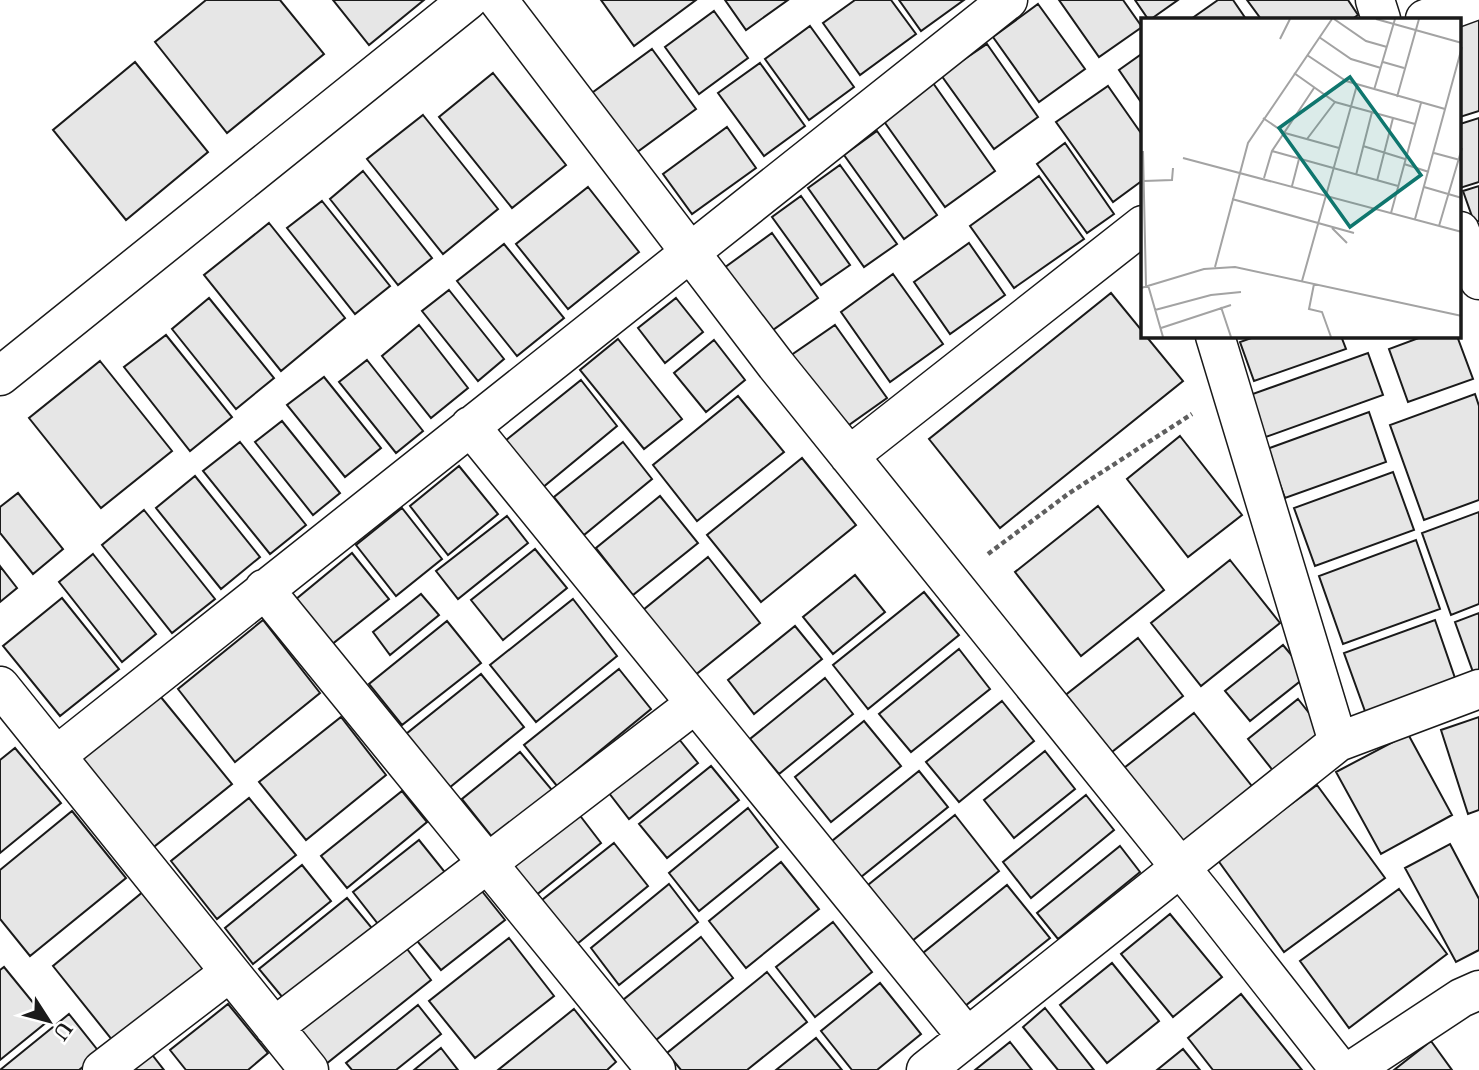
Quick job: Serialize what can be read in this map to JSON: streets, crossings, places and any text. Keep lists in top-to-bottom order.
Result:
{
  "north": "bottom right"
}
